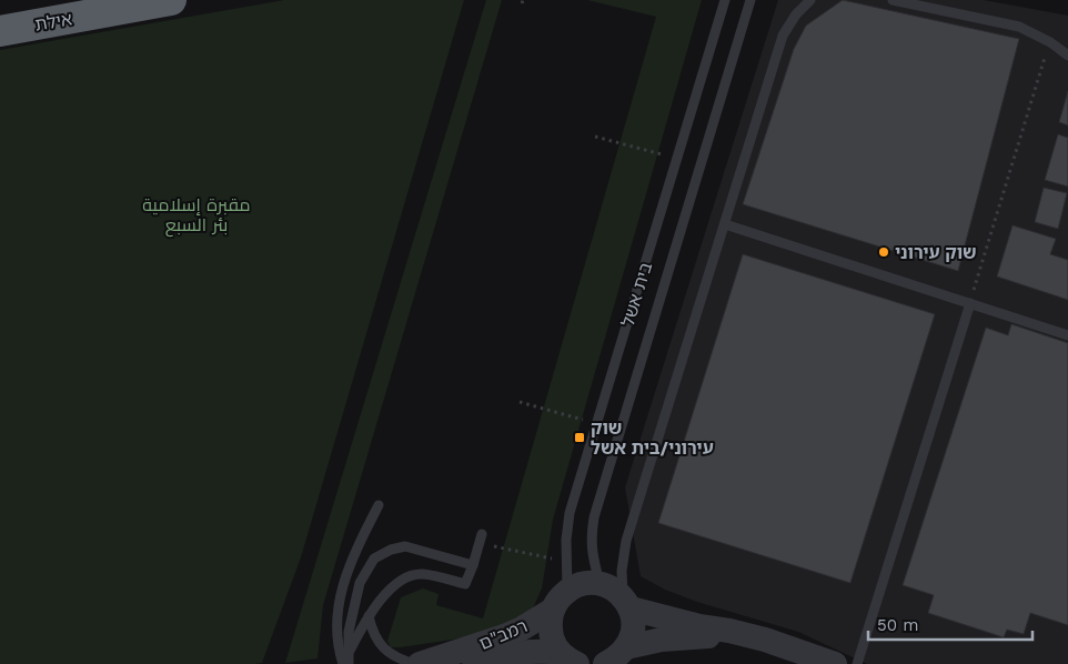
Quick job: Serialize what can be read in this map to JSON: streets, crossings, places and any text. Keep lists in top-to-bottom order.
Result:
{
  "streets": {
    "highway": ["אילת"],
    "street": ["רמב\"ם"],
    "lane": ["בית אשל"]
  },
  "crossings": [
    ["בית אשל", "רמב\"ם"]
  ],
  "parks": ["مقبرة إسلامية بئر السبع"],
  "places": {
    "other": ["שוק עירוני"],
    "transit": ["שוק עירוני/בית אשל"]
  },
  "scale_bar": "50 m"
}
